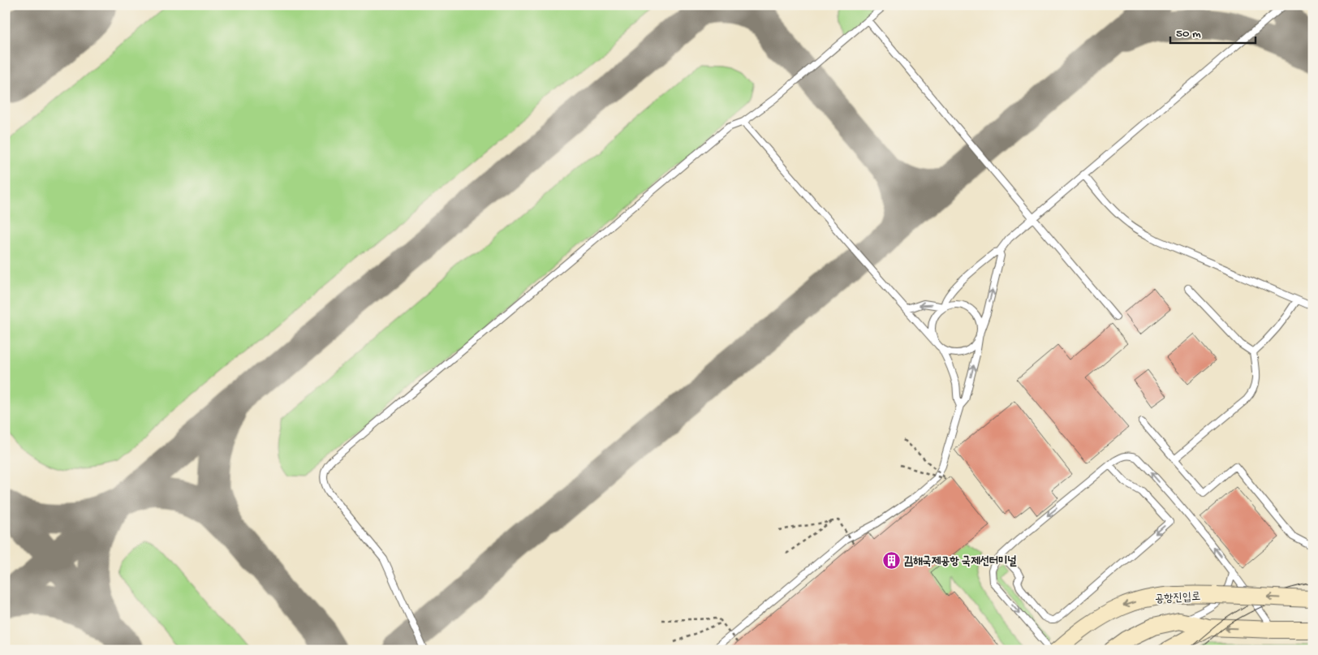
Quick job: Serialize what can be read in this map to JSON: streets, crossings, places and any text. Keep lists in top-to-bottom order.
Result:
{
  "streets": {
    "main road": ["공항진입로"]
  },
  "places": {
    "building": ["김해국제공항 국제선터미널"]
  },
  "scale_bar": "50 m"
}
